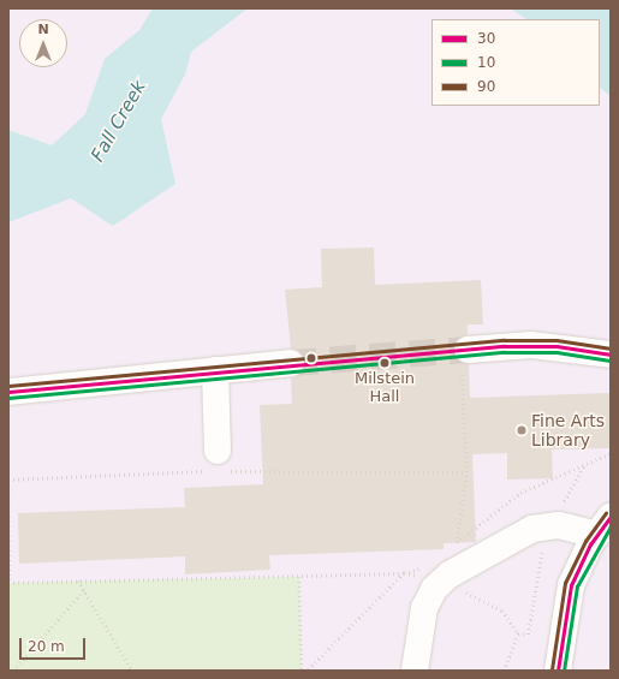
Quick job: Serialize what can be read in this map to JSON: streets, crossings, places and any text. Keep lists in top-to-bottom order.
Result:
{
  "water": ["Fall Creek"],
  "places": ["Milstein Hall", "Fine Arts Library"],
  "lines": ["transit line 90", "transit line 30", "transit line 10"],
  "legend": ["30", "10", "90"],
  "scale_bar": "20 m",
  "north": "top"
}
